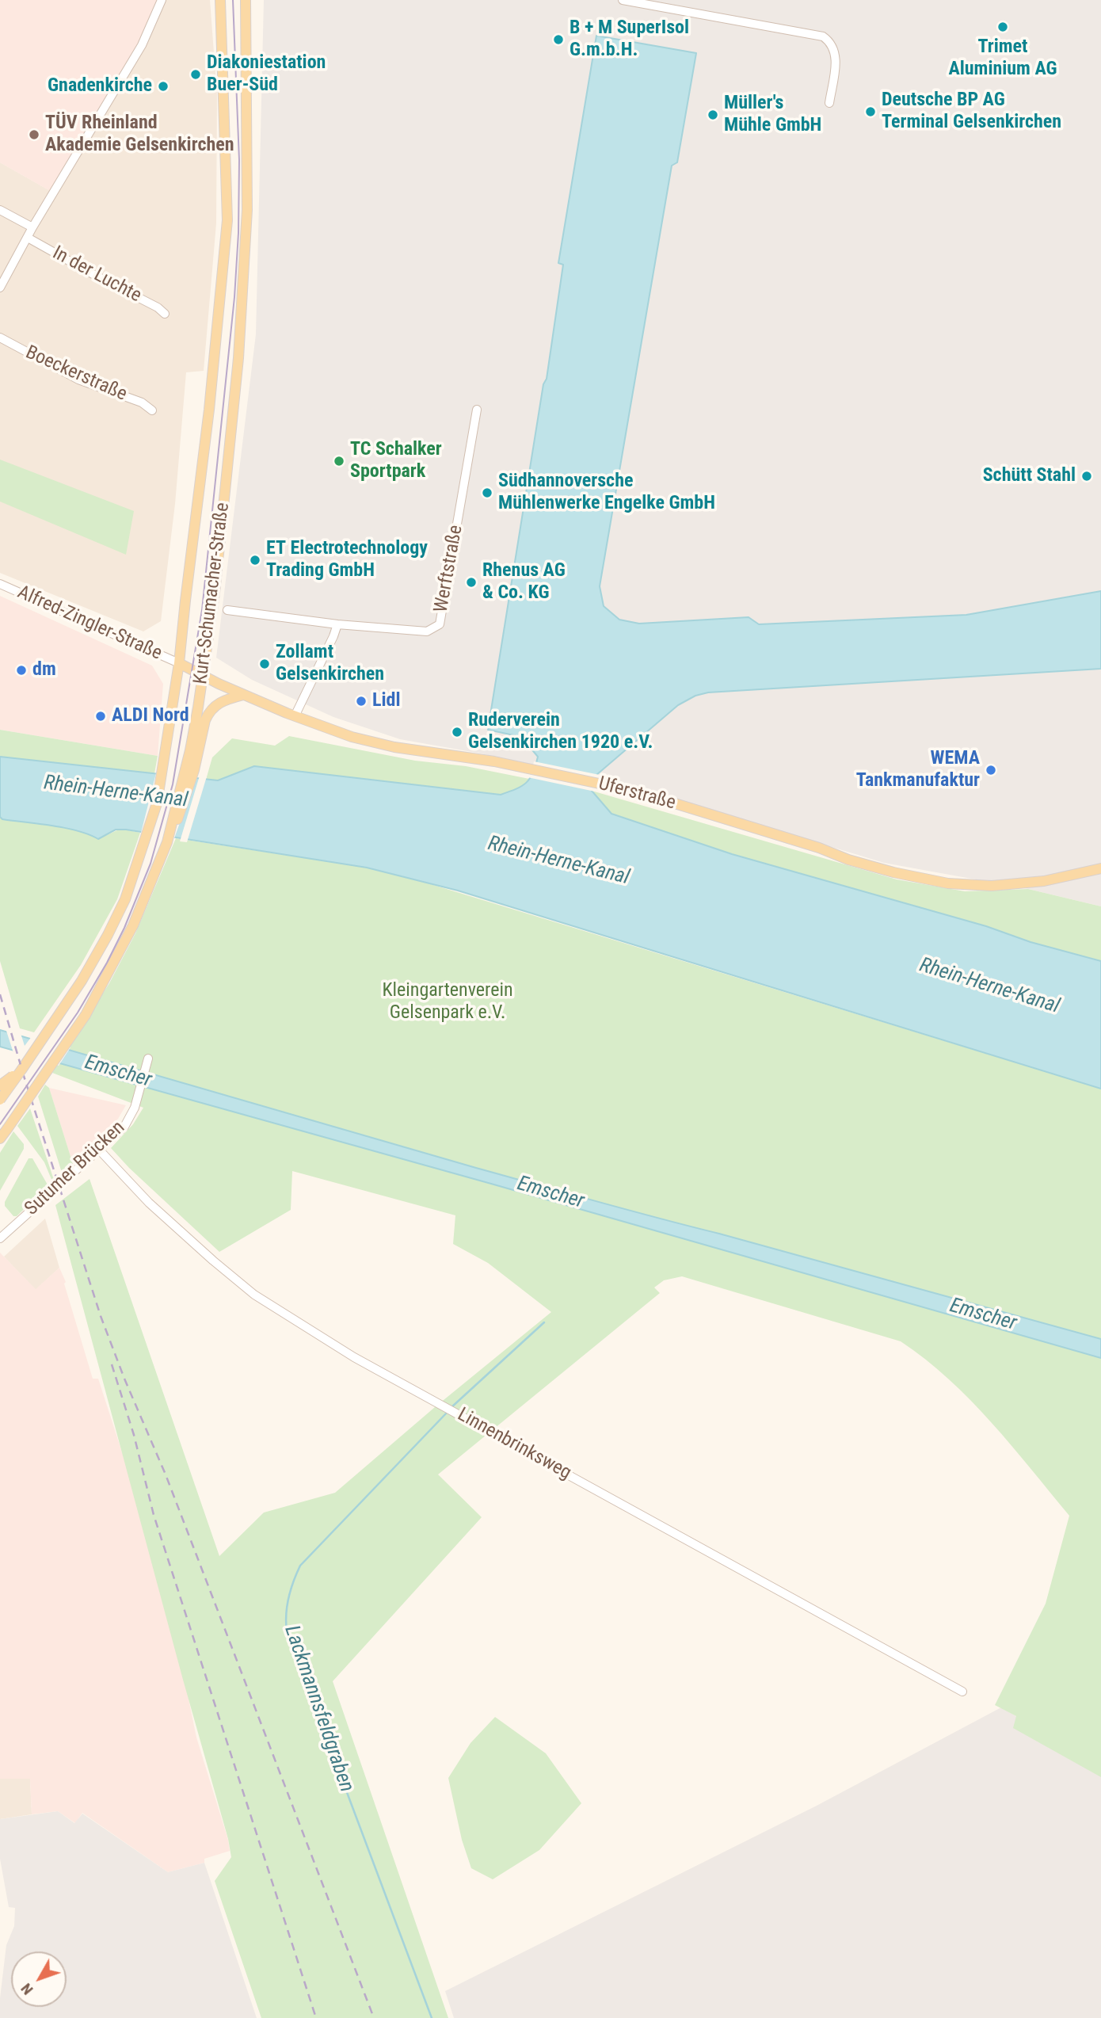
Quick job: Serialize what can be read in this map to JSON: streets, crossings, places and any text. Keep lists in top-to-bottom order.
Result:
{
  "streets": {
    "main road": ["Kurt-Schumacher-Straße", "Uferstraße"],
    "street": [
      "In der Luchte",
      "Boeckerstraße",
      "Werftstraße",
      "Alfred-Zingler-Straße",
      "Sutumer Brücken",
      "Linnenbrinksweg"
    ]
  },
  "crossings": [
    ["Kurt-Schumacher-Straße", "Alfred-Zingler-Straße"],
    ["Kurt-Schumacher-Straße", "Uferstraße"],
    ["Alfred-Zingler-Straße", "Uferstraße"],
    ["Sutumer Brücken", "Linnenbrinksweg"]
  ],
  "water": ["Rhein-Herne-Kanal", "Emscher", "Lackmannsfeldgraben"],
  "parks": ["Kleingartenverein Gelsenpark e.V."],
  "places": [
    "Trimet Aluminium AG",
    "B + M SuperIsol G.m.b.H.",
    "Diakoniestation Buer-Süd",
    "Gnadenkirche",
    "Deutsche BP AG Terminal Gelsenkirchen",
    "Müller's Mühle GmbH",
    "TÜV Rheinland Akademie Gelsenkirchen",
    "TC Schalker Sportpark",
    "Schütt Stahl",
    "Südhannoversche Mühlenwerke Engelke GmbH",
    "ET Electrotechnology Trading GmbH",
    "Rhenus AG & Co. KG",
    "Zollamt Gelsenkirchen",
    "dm",
    "Lidl",
    "ALDI Nord",
    "Ruderverein Gelsenkirchen 1920 e.V.",
    "WEMA Tankmanufaktur"
  ],
  "north": "bottom left"
}
